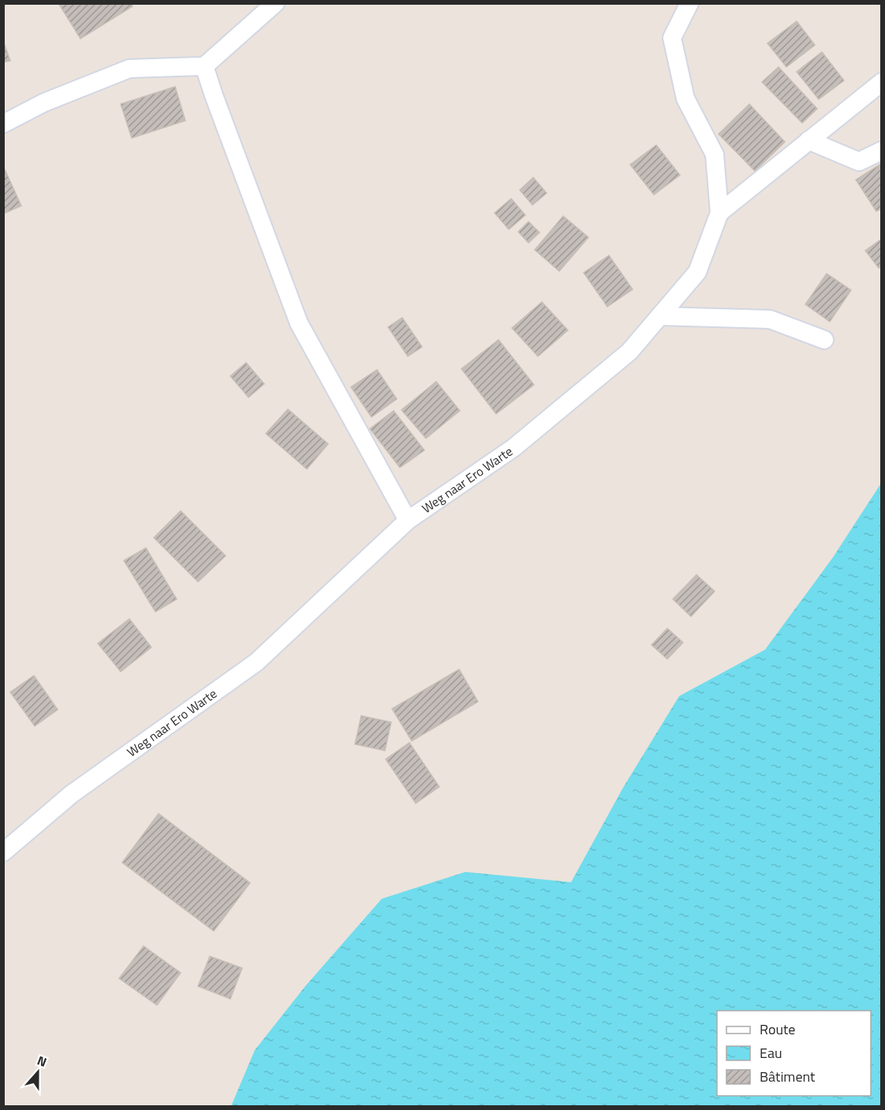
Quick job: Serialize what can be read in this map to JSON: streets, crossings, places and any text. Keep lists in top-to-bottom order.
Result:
{
  "streets": {
    "street": ["Weg naar Ero Warte"]
  },
  "legend": ["Route", "Eau", "Bâtiment"],
  "north": "top"
}
